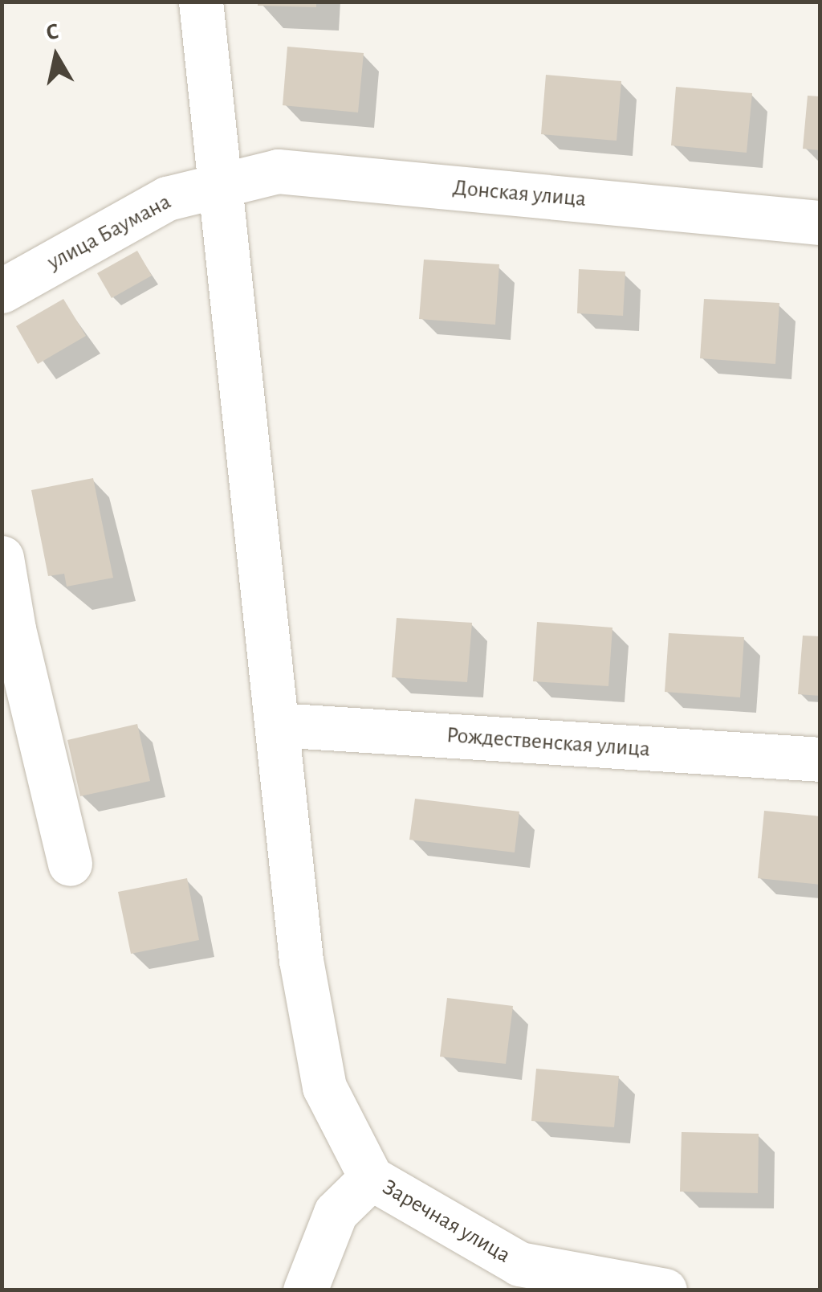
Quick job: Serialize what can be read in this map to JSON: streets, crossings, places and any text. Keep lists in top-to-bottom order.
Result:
{
  "streets": {
    "street": [
      "Донская улица",
      "улица Баумана",
      "Рождественская улица",
      "Заречная улица"
    ]
  },
  "crossings": [
    ["Донская улица", "улица Баумана"]
  ],
  "north": "top"
}
